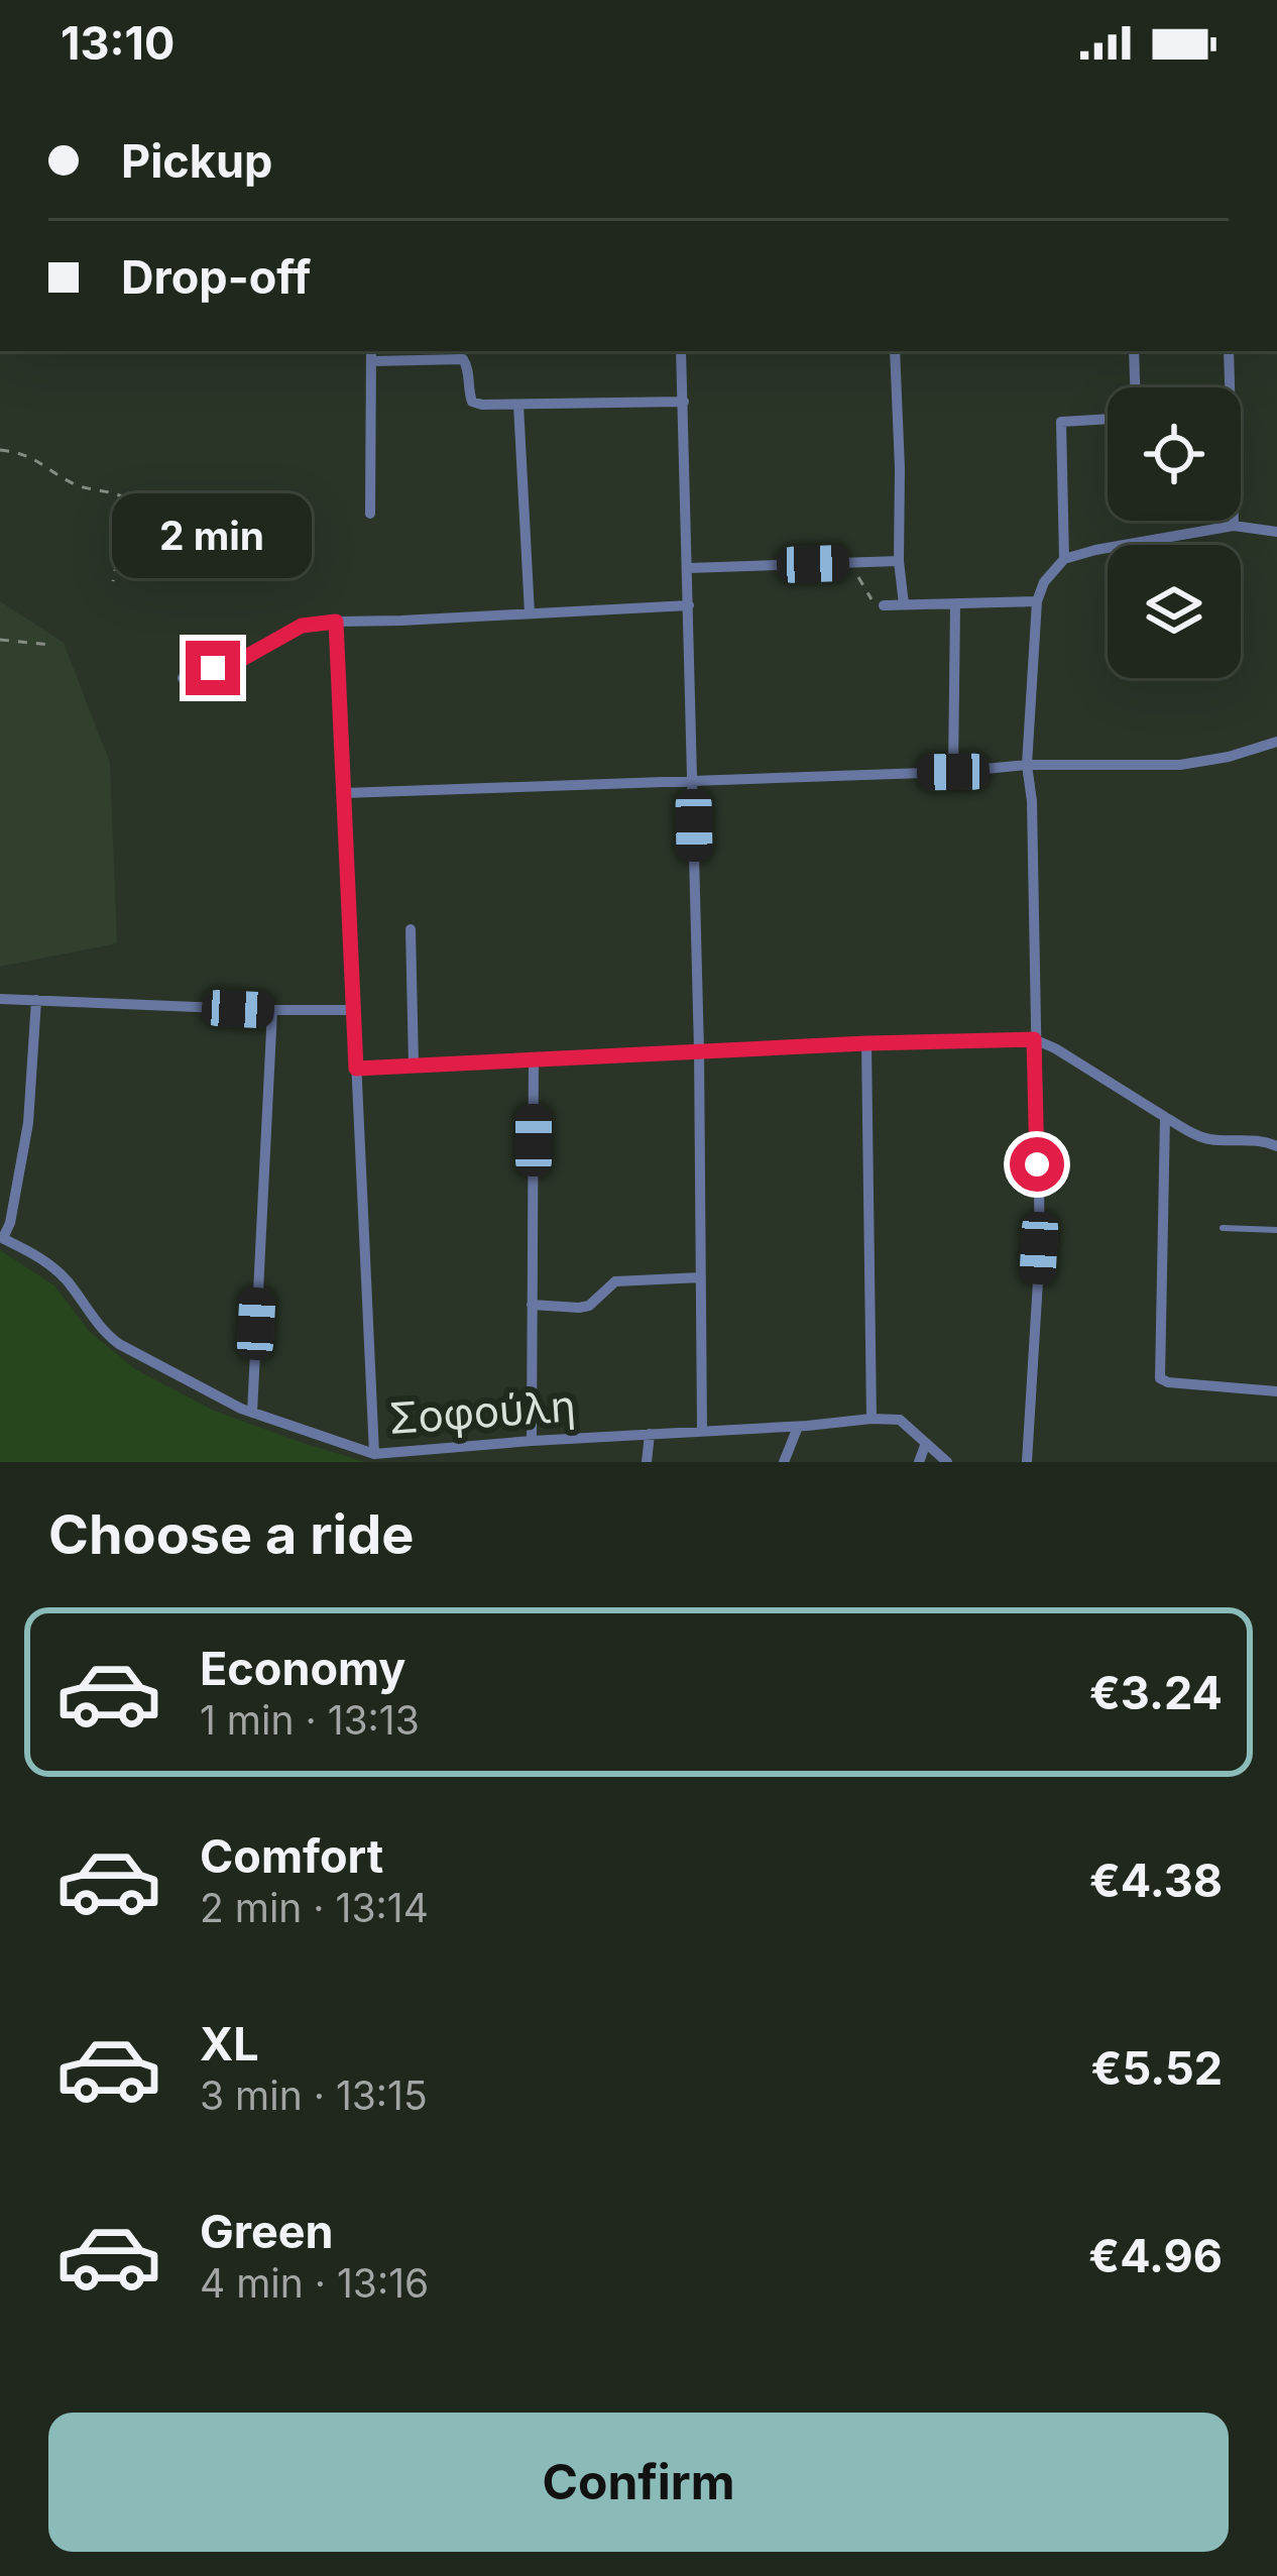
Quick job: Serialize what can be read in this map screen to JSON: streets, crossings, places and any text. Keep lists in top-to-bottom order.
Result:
{
  "streets": {
    "street": ["Σοφούλη"]
  },
  "page": {
    "status": "13:10",
    "banner": ["Pickup", "Drop-off"],
    "bubble": "2 min",
    "heading": "Choose a ride",
    "list": [
      {
        "name": "Economy",
        "note": "1 min · 13:13",
        "value": "€3.24"
      },
      {
        "name": "Comfort",
        "note": "2 min · 13:14",
        "value": "€4.38"
      },
      {
        "name": "XL",
        "note": "3 min · 13:15",
        "value": "€5.52"
      },
      {
        "name": "Green",
        "note": "4 min · 13:16",
        "value": "€4.96"
      }
    ],
    "buttons": "Confirm"
  }
}
